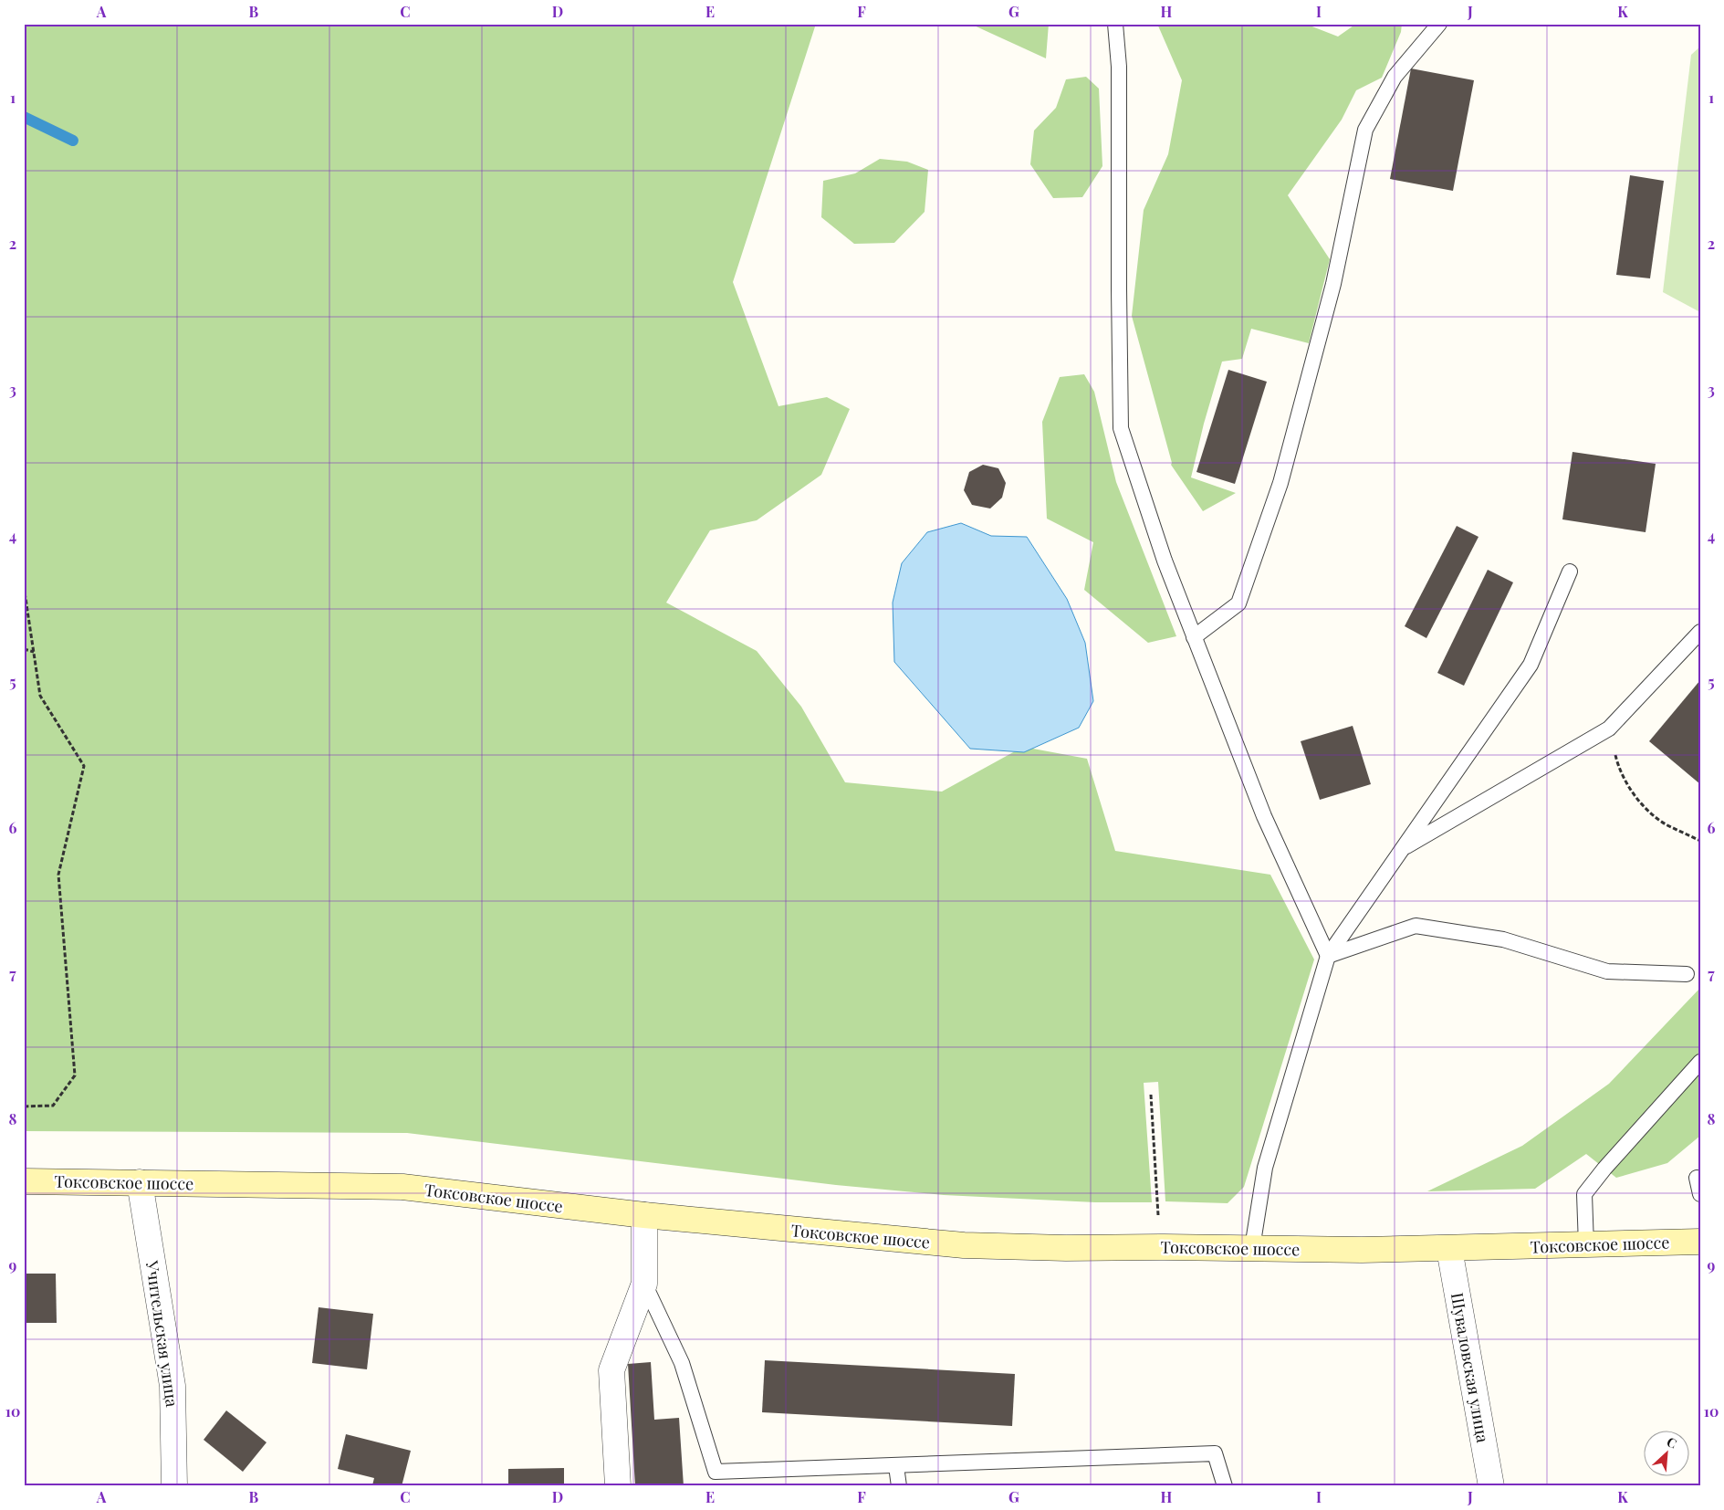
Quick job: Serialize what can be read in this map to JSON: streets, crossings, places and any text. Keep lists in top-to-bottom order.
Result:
{
  "streets": {
    "main road": ["Токсовское шоссе"],
    "street": ["Учительская улица", "Шуваловская улица"]
  },
  "crossings": [
    ["Токсовское шоссе", "Учительская улица"],
    ["Токсовское шоссе", "Шуваловская улица"]
  ],
  "north": "top right",
  "grid": {
    "columns": [
      "A",
      "B",
      "C",
      "D",
      "E",
      "F",
      "G",
      "H",
      "I",
      "J",
      "K"
    ],
    "rows": [
      "1",
      "2",
      "3",
      "4",
      "5",
      "6",
      "7",
      "8",
      "9",
      "10"
    ]
  }
}
